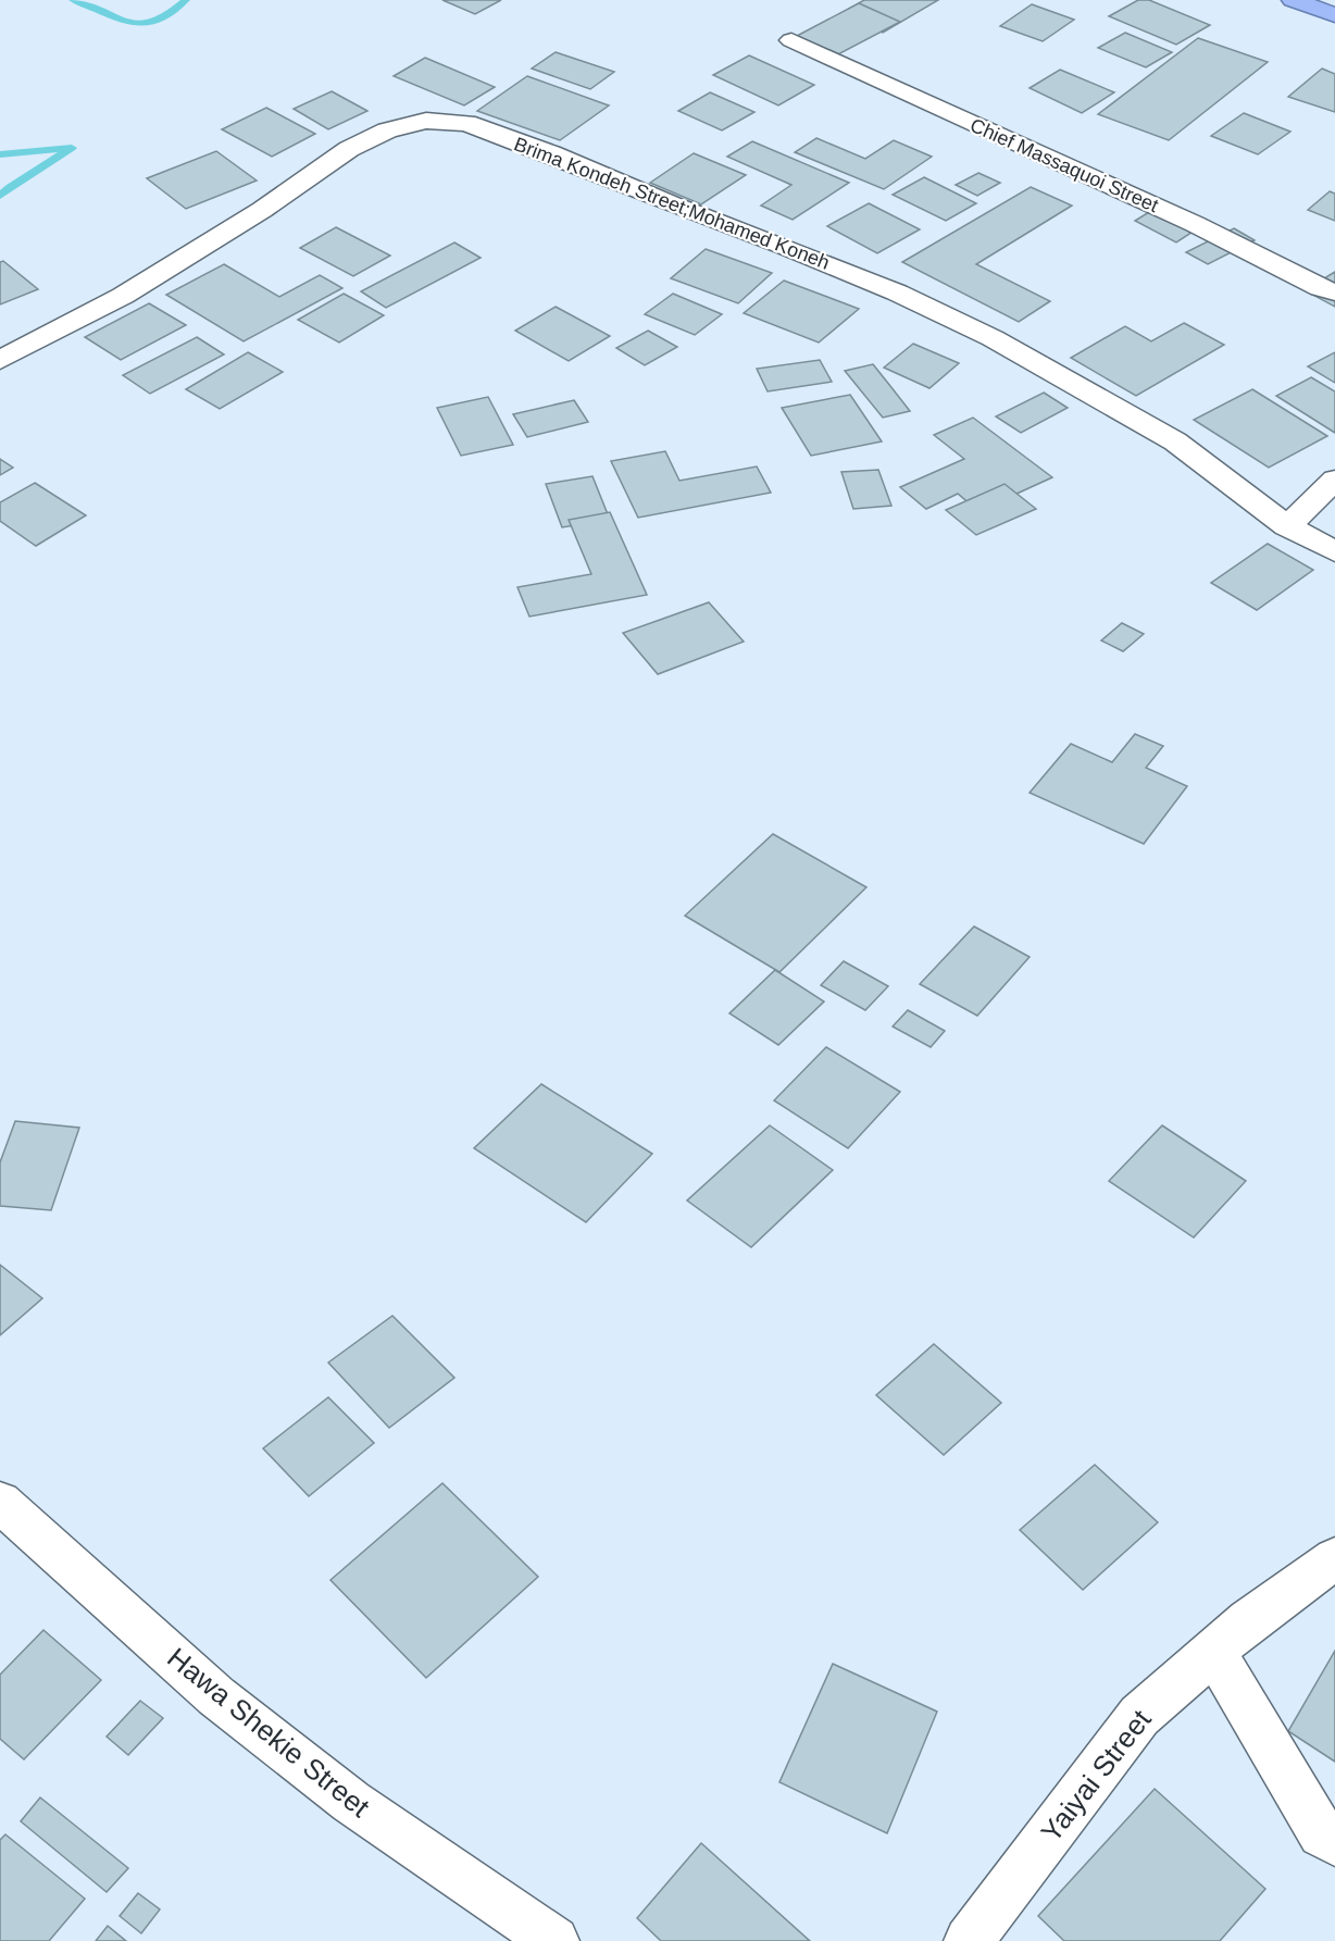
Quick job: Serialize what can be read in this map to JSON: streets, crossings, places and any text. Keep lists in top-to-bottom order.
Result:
{
  "streets": {
    "street": [
      "Chief Massaquoi Street",
      "Brima Kondeh Street;Mohamed Koneh",
      "Hawa Shekie Street",
      "Yaiyai Street"
    ]
  }
}
